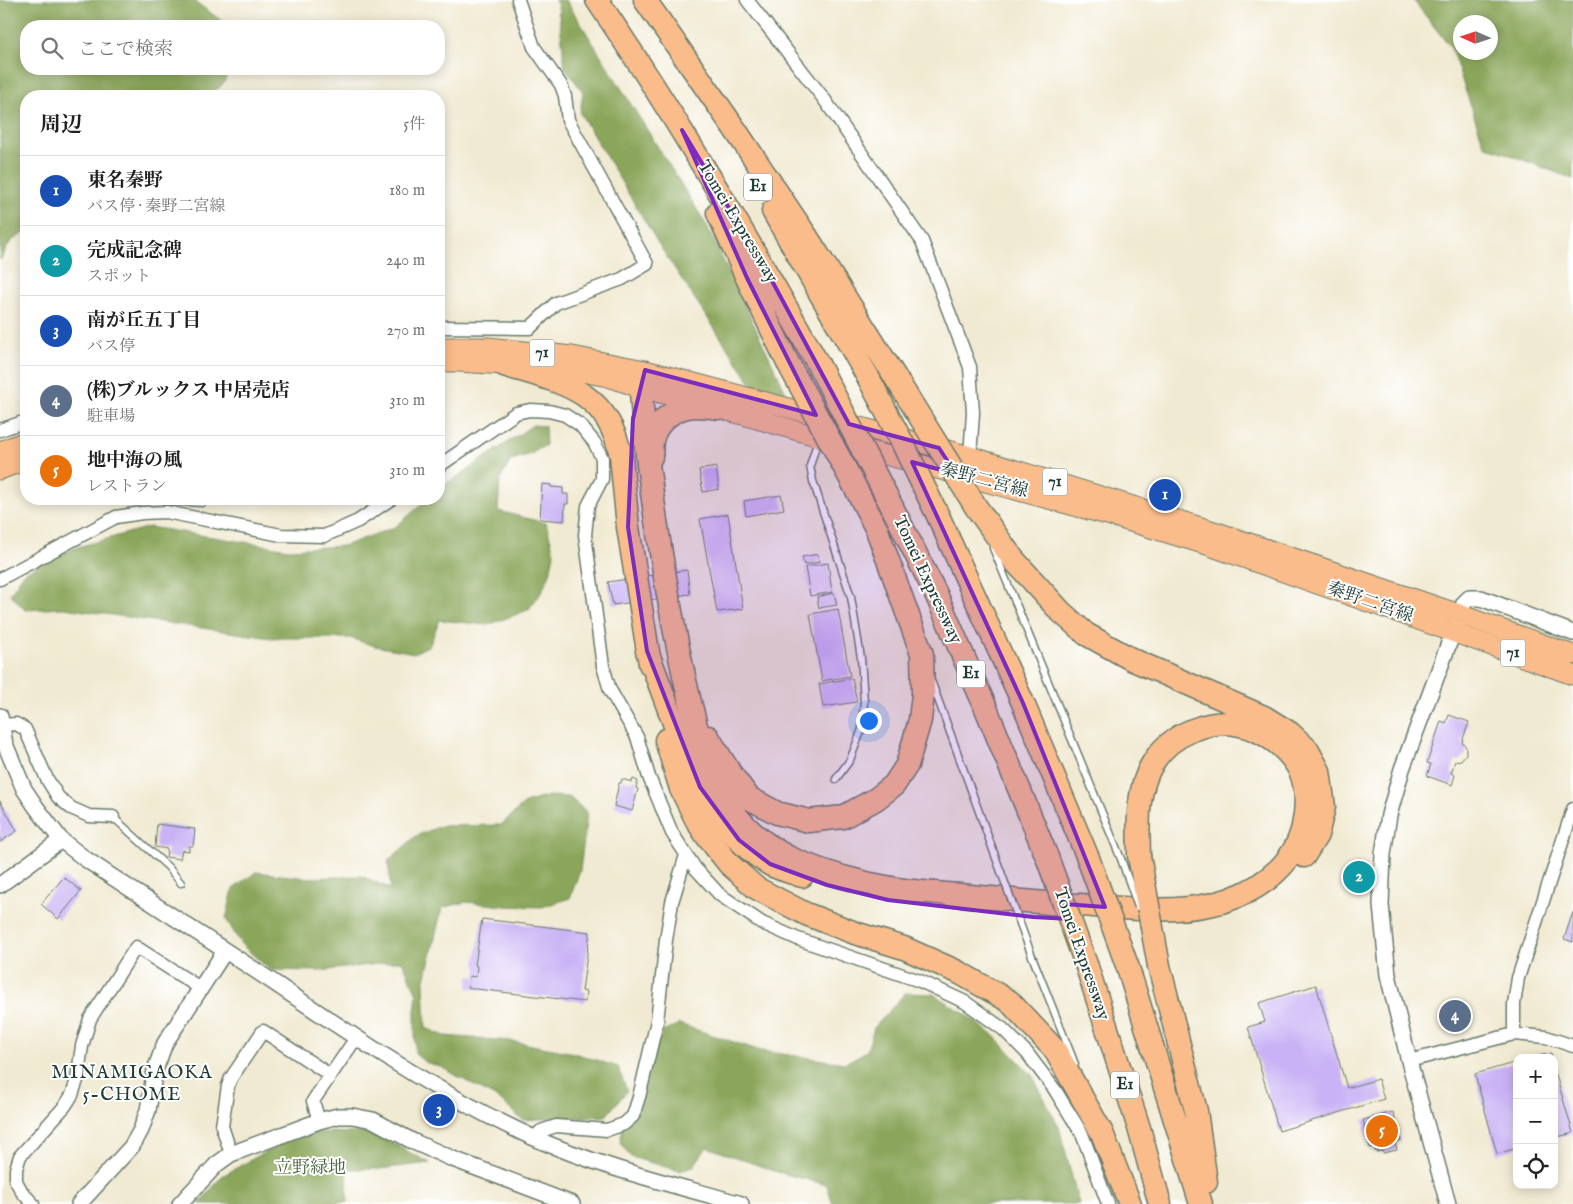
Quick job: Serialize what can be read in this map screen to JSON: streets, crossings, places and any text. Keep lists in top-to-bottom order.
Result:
{
  "streets": {
    "highway": ["E1", "Tomei Expressway"],
    "main road": ["71", "秦野二宮線"]
  },
  "districts": ["MINAMIGAOKA 5-CHOME"],
  "parks": ["立野緑地"],
  "north": "left",
  "page": {
    "search": "ここで検索",
    "heading": ["周辺", "5件"],
    "list": [
      {
        "mark": "1",
        "name": "東名秦野",
        "note": "バス停 · 秦野二宮線",
        "value": "180 m"
      },
      {
        "mark": "2",
        "name": "完成記念碑",
        "note": "スポット",
        "value": "240 m"
      },
      {
        "mark": "3",
        "name": "南が丘五丁目",
        "note": "バス停",
        "value": "270 m"
      },
      {
        "mark": "4",
        "name": "(株)ブルックス 中居売店",
        "note": "駐車場",
        "value": "310 m"
      },
      {
        "mark": "5",
        "name": "地中海の風",
        "note": "レストラン",
        "value": "310 m"
      }
    ],
    "pins": [
      "1",
      "2",
      "4",
      "3",
      "5"
    ],
    "map_buttons": ["+", "−"]
  }
}
